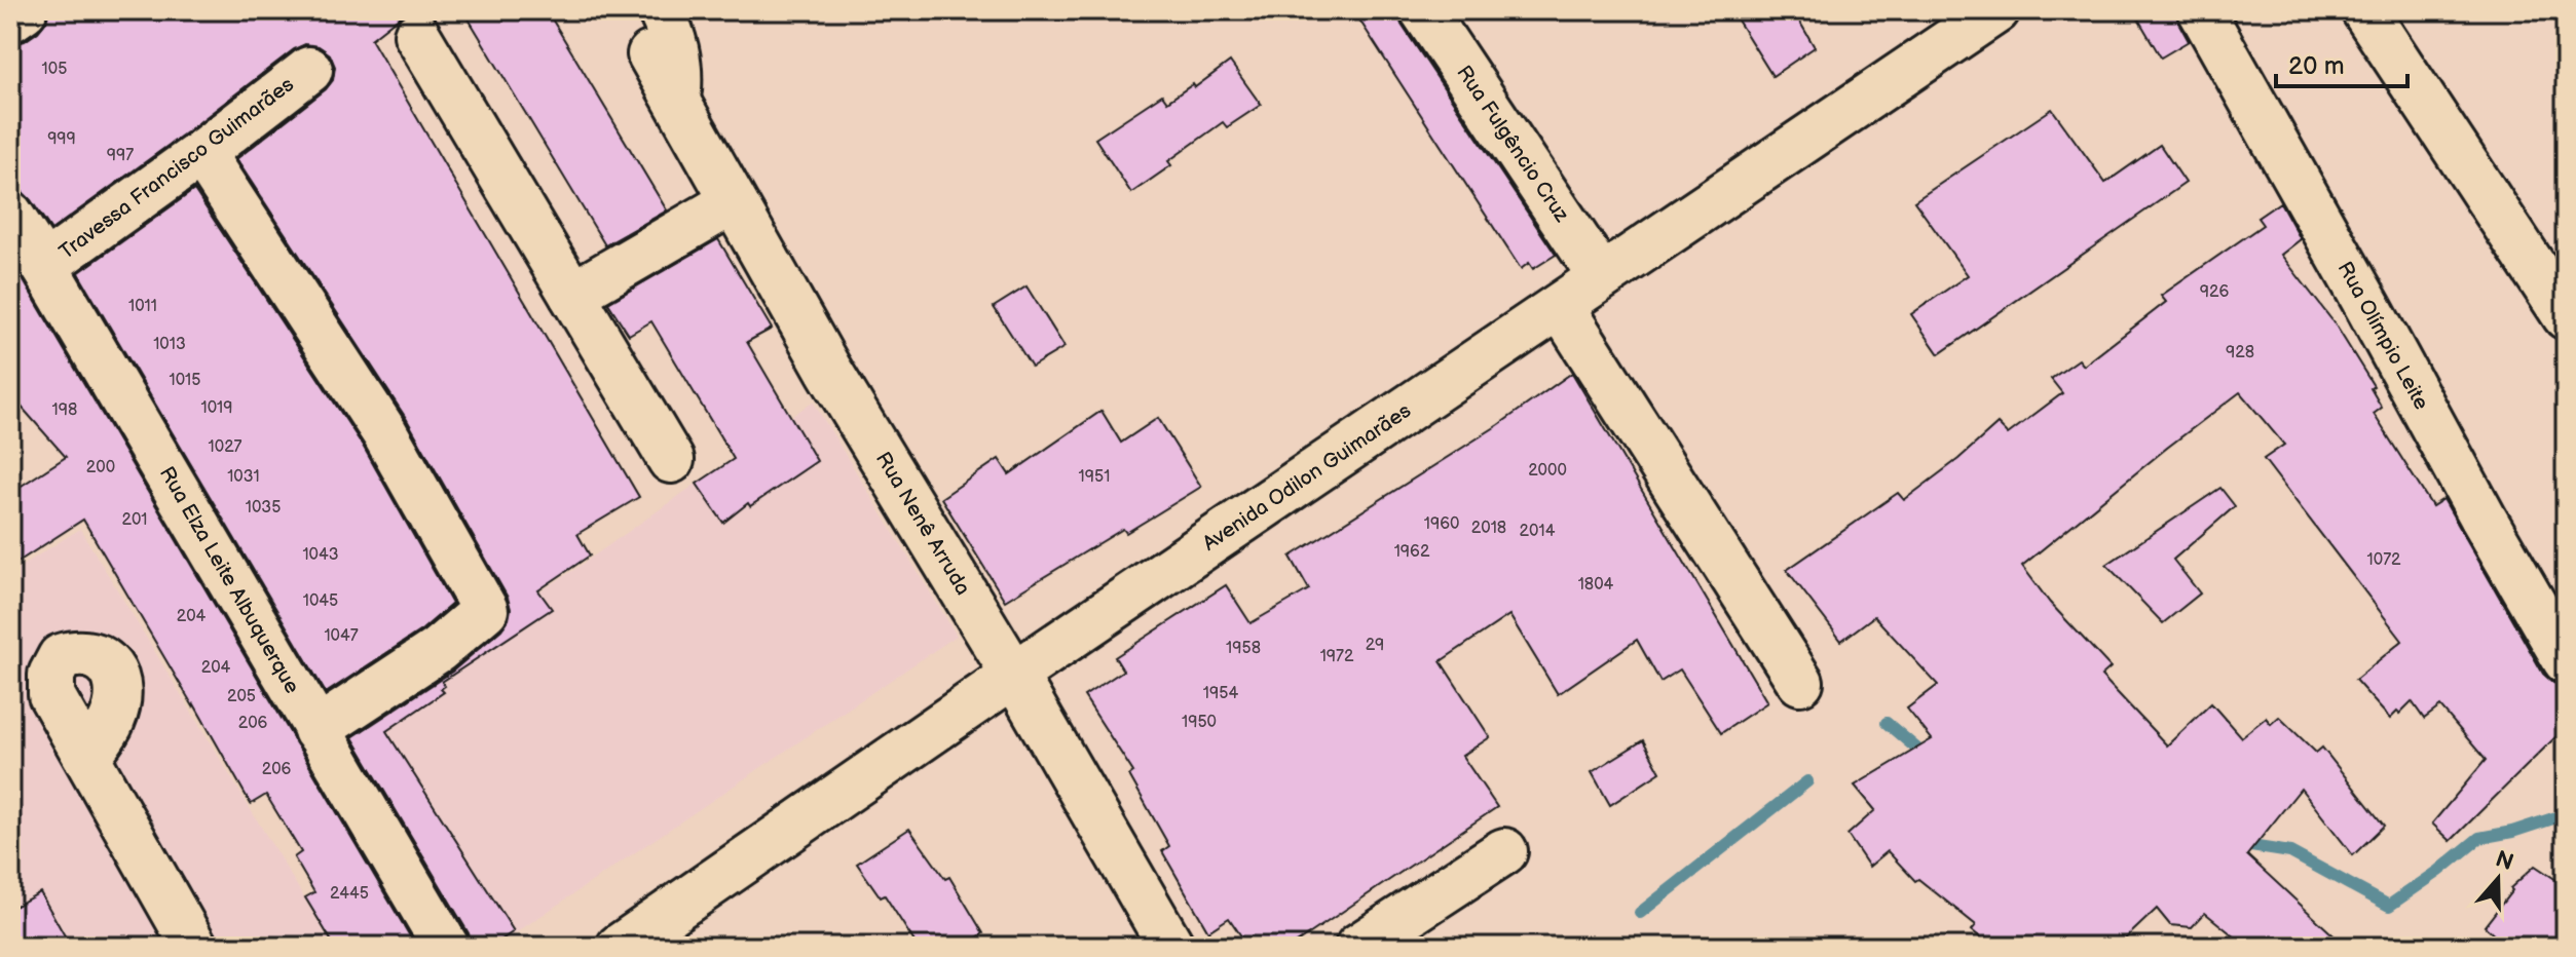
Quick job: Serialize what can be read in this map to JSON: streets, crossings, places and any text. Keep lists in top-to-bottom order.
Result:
{
  "streets": {
    "street": [
      "Rua Fulgêncio Cruz",
      "Travessa Francisco Guimarães",
      "Rua Olímpio Leite",
      "Avenida Odilon Guimarães",
      "Rua Nenê Arruda",
      "Rua Elza Leite Albuquerque"
    ]
  },
  "crossings": [
    ["Rua Fulgêncio Cruz", "Avenida Odilon Guimarães"],
    ["Travessa Francisco Guimarães", "Rua Elza Leite Albuquerque"],
    ["Avenida Odilon Guimarães", "Rua Nenê Arruda"]
  ],
  "house_numbers": [
    "105",
    "999",
    "997",
    "926",
    "1011",
    "1013",
    "928",
    "1015",
    "1019",
    "198",
    "1027",
    "200",
    "2000",
    "1031",
    "1951",
    "1035",
    "201",
    "1960",
    "2018",
    "2014",
    "1962",
    "1043",
    "1072",
    "1804",
    "1045",
    "204",
    "1047",
    "29",
    "1958",
    "1972",
    "204",
    "1954",
    "205",
    "1950",
    "206",
    "206",
    "2445"
  ],
  "scale_bar": "20 m",
  "north": "top"
}
